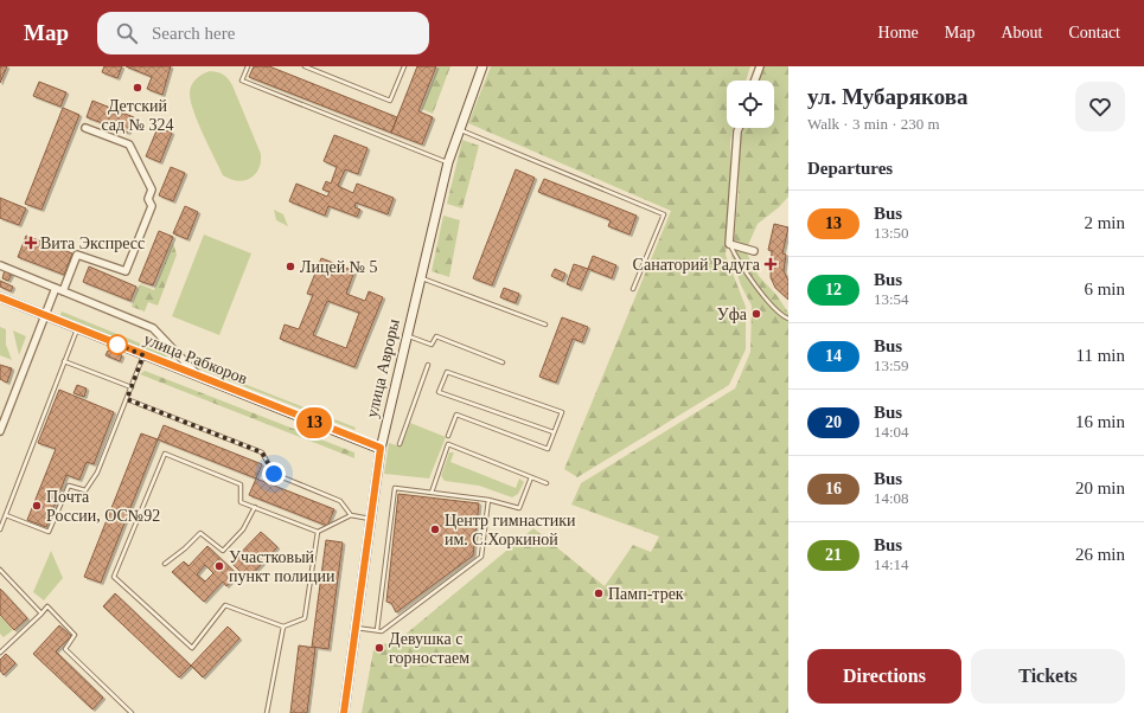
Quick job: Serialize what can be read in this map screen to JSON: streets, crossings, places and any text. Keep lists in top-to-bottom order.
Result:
{
  "streets": {
    "street": ["улица Рабкоров", "улица Авроры"]
  },
  "crossings": [
    ["улица Рабкоров", "улица Авроры"]
  ],
  "places": {
    "other": [
      "Детский сад № 324",
      "Лицей № 5",
      "Уфа",
      "Почта России, ОС№92",
      "Центр гимнастики им. С.Хоркиной",
      "Участковый пункт полиции",
      "Памп-трек",
      "Девушка с горностаем"
    ],
    "health": ["Вита Экспресс", "Санаторий Радуга"]
  },
  "lines": ["bus line 13"],
  "page": {
    "header": "Map",
    "search": "Search here",
    "nav": [
      "Home",
      "Map",
      "About",
      "Contact"
    ],
    "on_map": "13",
    "heading": [
      ["ул. Мубарякова", "Walk · 3 min · 230 m"],
      "Departures"
    ],
    "list": [
      {
        "mark": "13",
        "name": "Bus",
        "note": "13:50",
        "value": "2 min"
      },
      {
        "mark": "12",
        "name": "Bus",
        "note": "13:54",
        "value": "6 min"
      },
      {
        "mark": "14",
        "name": "Bus",
        "note": "13:59",
        "value": "11 min"
      },
      {
        "mark": "20",
        "name": "Bus",
        "note": "14:04",
        "value": "16 min"
      },
      {
        "mark": "16",
        "name": "Bus",
        "note": "14:08",
        "value": "20 min"
      },
      {
        "mark": "21",
        "name": "Bus",
        "note": "14:14",
        "value": "26 min"
      }
    ],
    "buttons": ["Directions", "Tickets"]
  }
}
